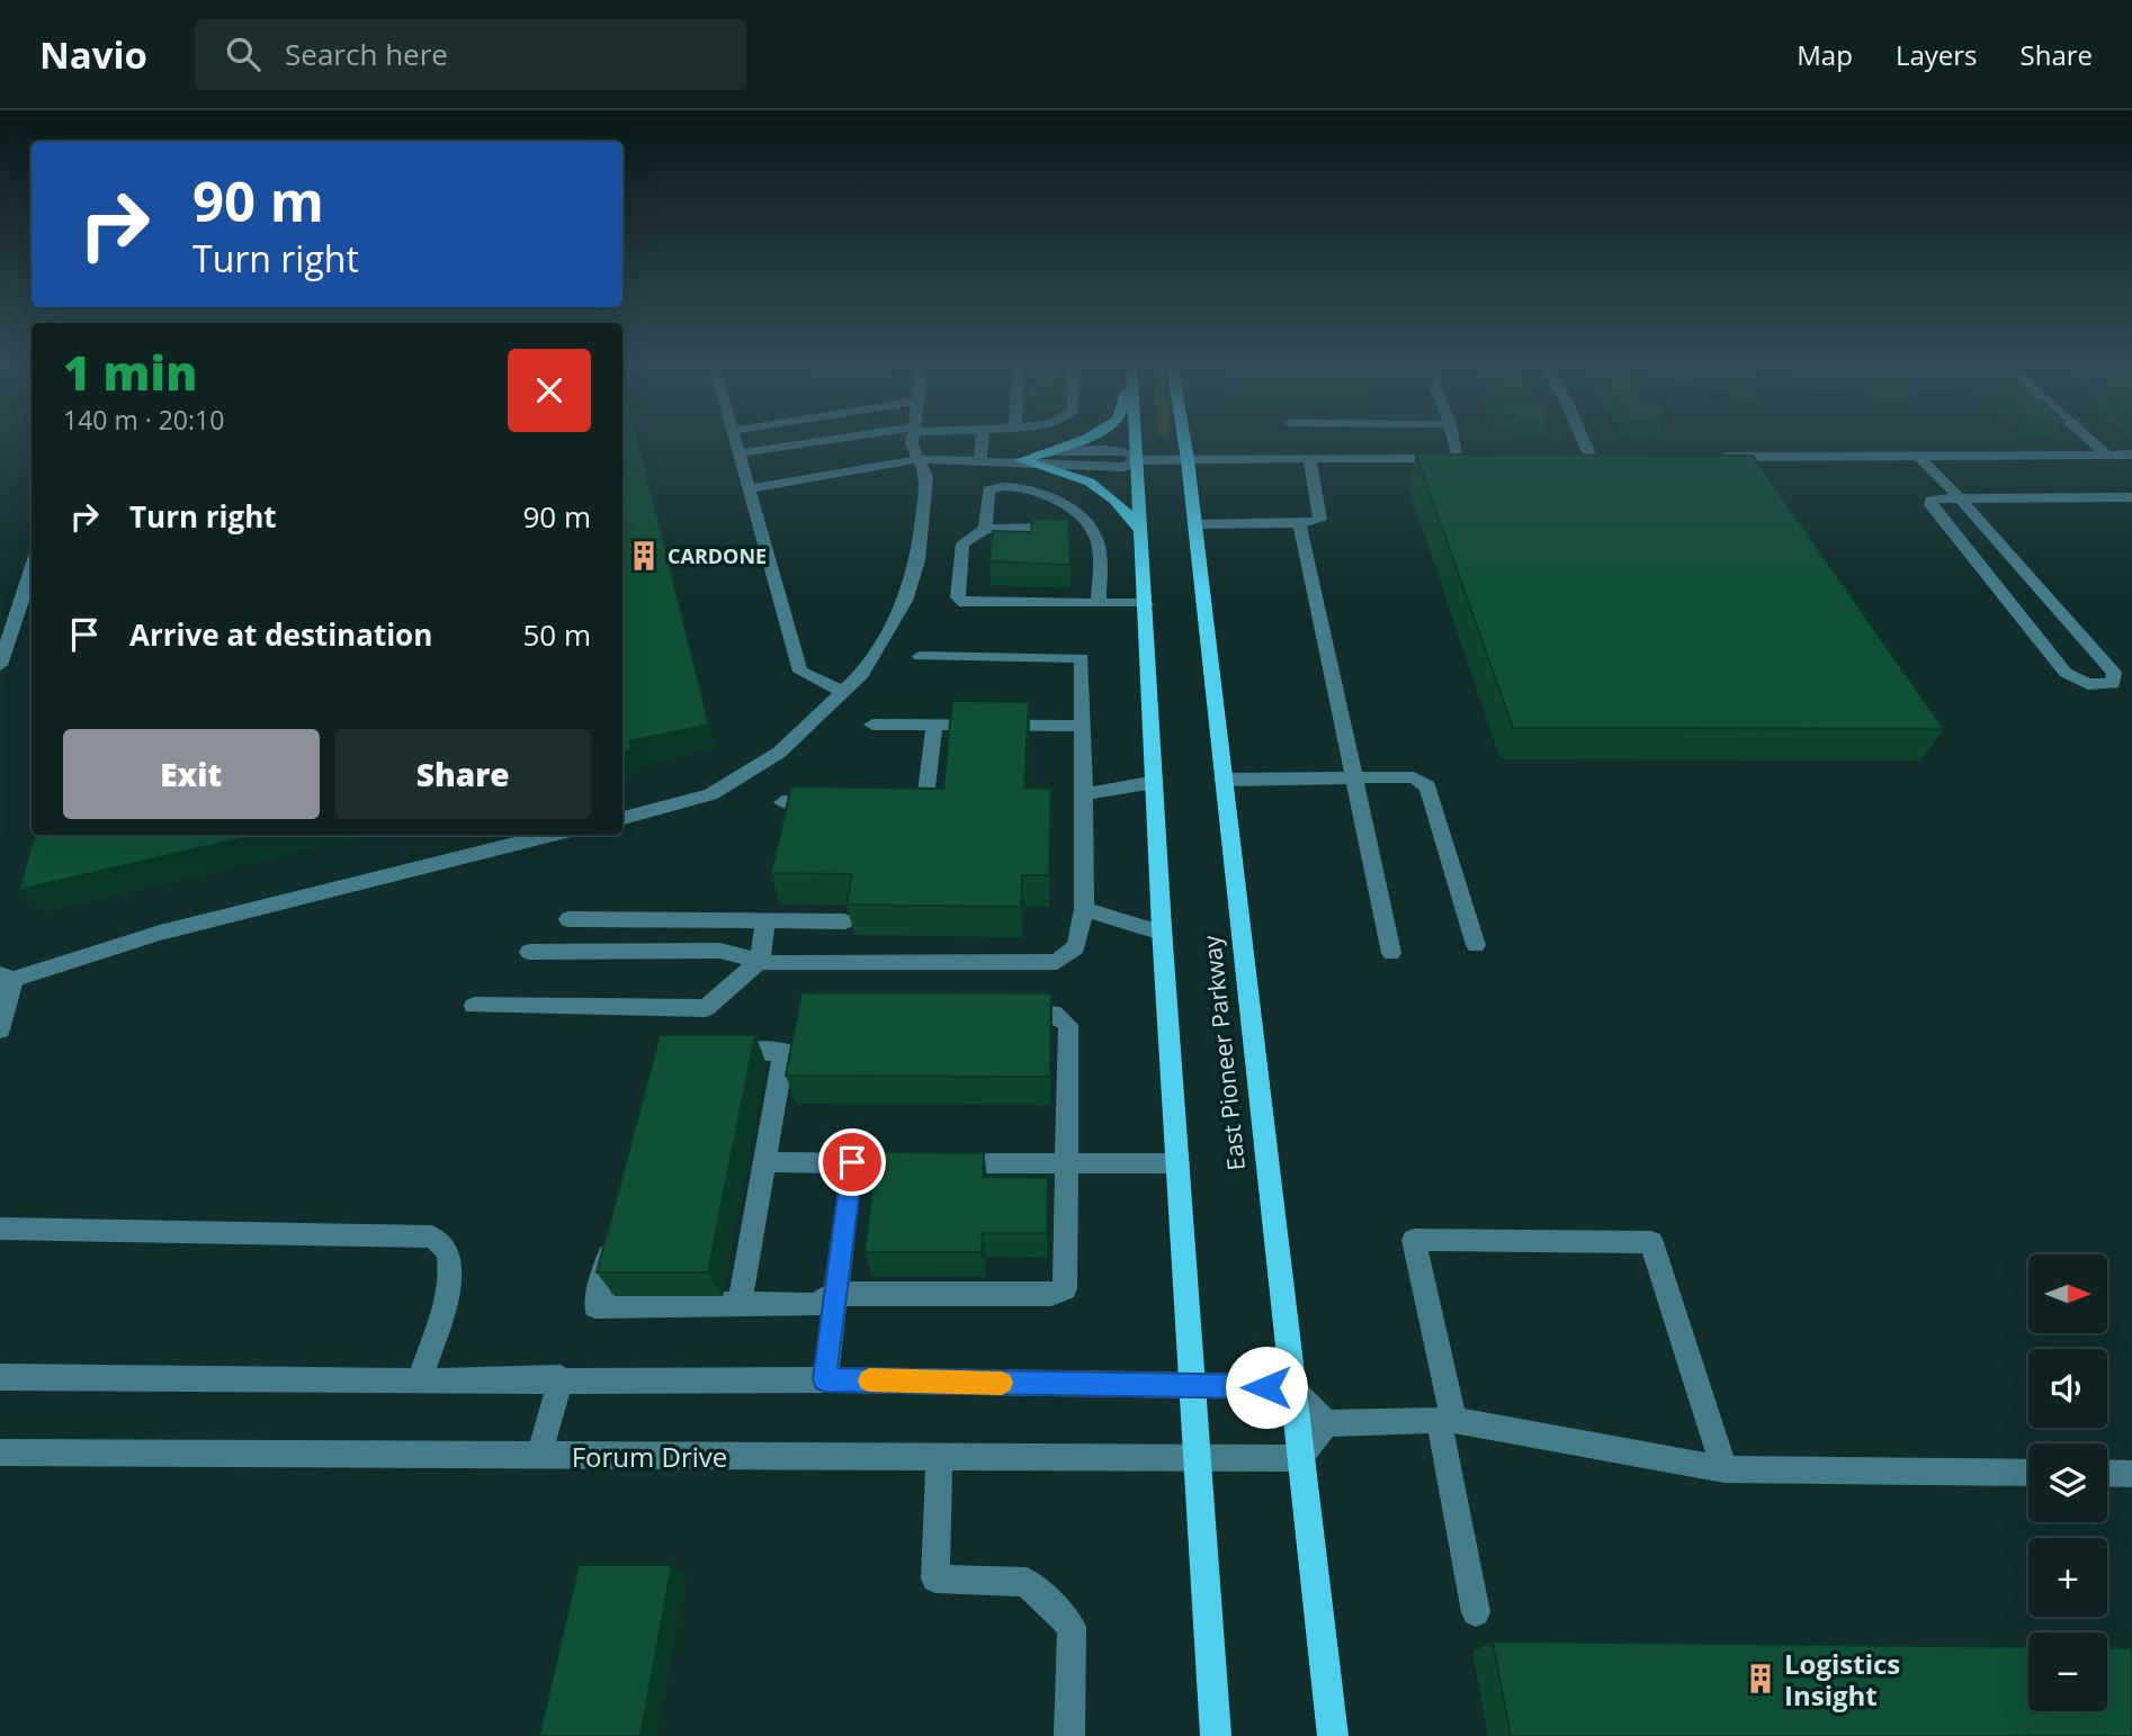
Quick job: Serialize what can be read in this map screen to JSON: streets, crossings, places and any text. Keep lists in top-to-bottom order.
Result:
{
  "streets": {
    "main road": ["East Pioneer Parkway"],
    "street": ["Forum Drive"]
  },
  "crossings": [
    ["East Pioneer Parkway", "Forum Drive"]
  ],
  "places": {
    "building": ["CARDONE", "Logistics Insight"]
  },
  "north": "right",
  "page": {
    "header": "Navio",
    "search": "Search here",
    "nav": ["Map", "Layers", "Share"],
    "turn": ["90 m", "Turn right"],
    "heading": ["1 min", "140 m · 20:10"],
    "list": [
      {
        "name": "Turn right",
        "value": "90 m"
      },
      {
        "name": "Arrive at destination",
        "value": "50 m"
      }
    ],
    "buttons": ["Exit", "Share"],
    "map_buttons": ["+", "−"]
  }
}
